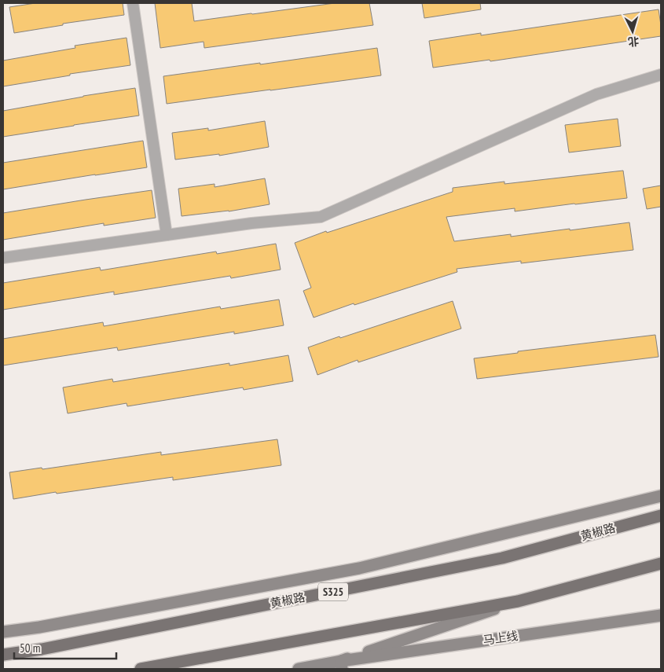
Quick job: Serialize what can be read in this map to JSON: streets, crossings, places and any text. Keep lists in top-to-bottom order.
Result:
{
  "streets": {
    "main road": ["黄椒路", "S325", "马上线"]
  },
  "scale_bar": "50 m",
  "north": "bottom"
}
